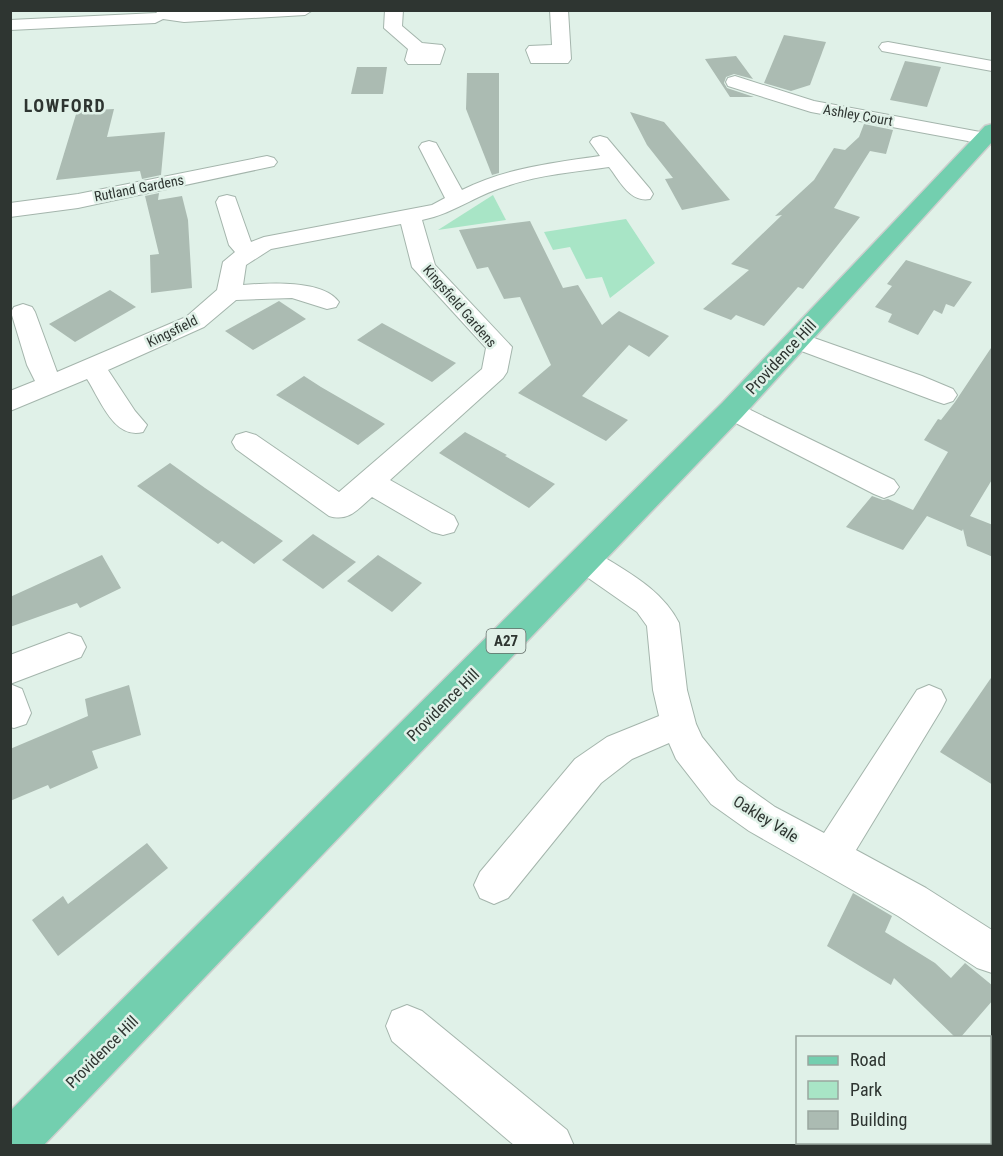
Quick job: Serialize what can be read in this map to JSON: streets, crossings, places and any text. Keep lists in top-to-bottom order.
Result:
{
  "streets": {
    "main road": ["Providence Hill", "A27"],
    "street": [
      "Ashley Court",
      "Rutland Gardens",
      "Kingsfield Gardens",
      "Kingsfield",
      "Oakley Vale"
    ]
  },
  "crossings": [
    ["Ashley Court", "Providence Hill"],
    ["Providence Hill", "Oakley Vale"]
  ],
  "districts": ["LOWFORD"],
  "legend": ["Road", "Park", "Building"]
}
